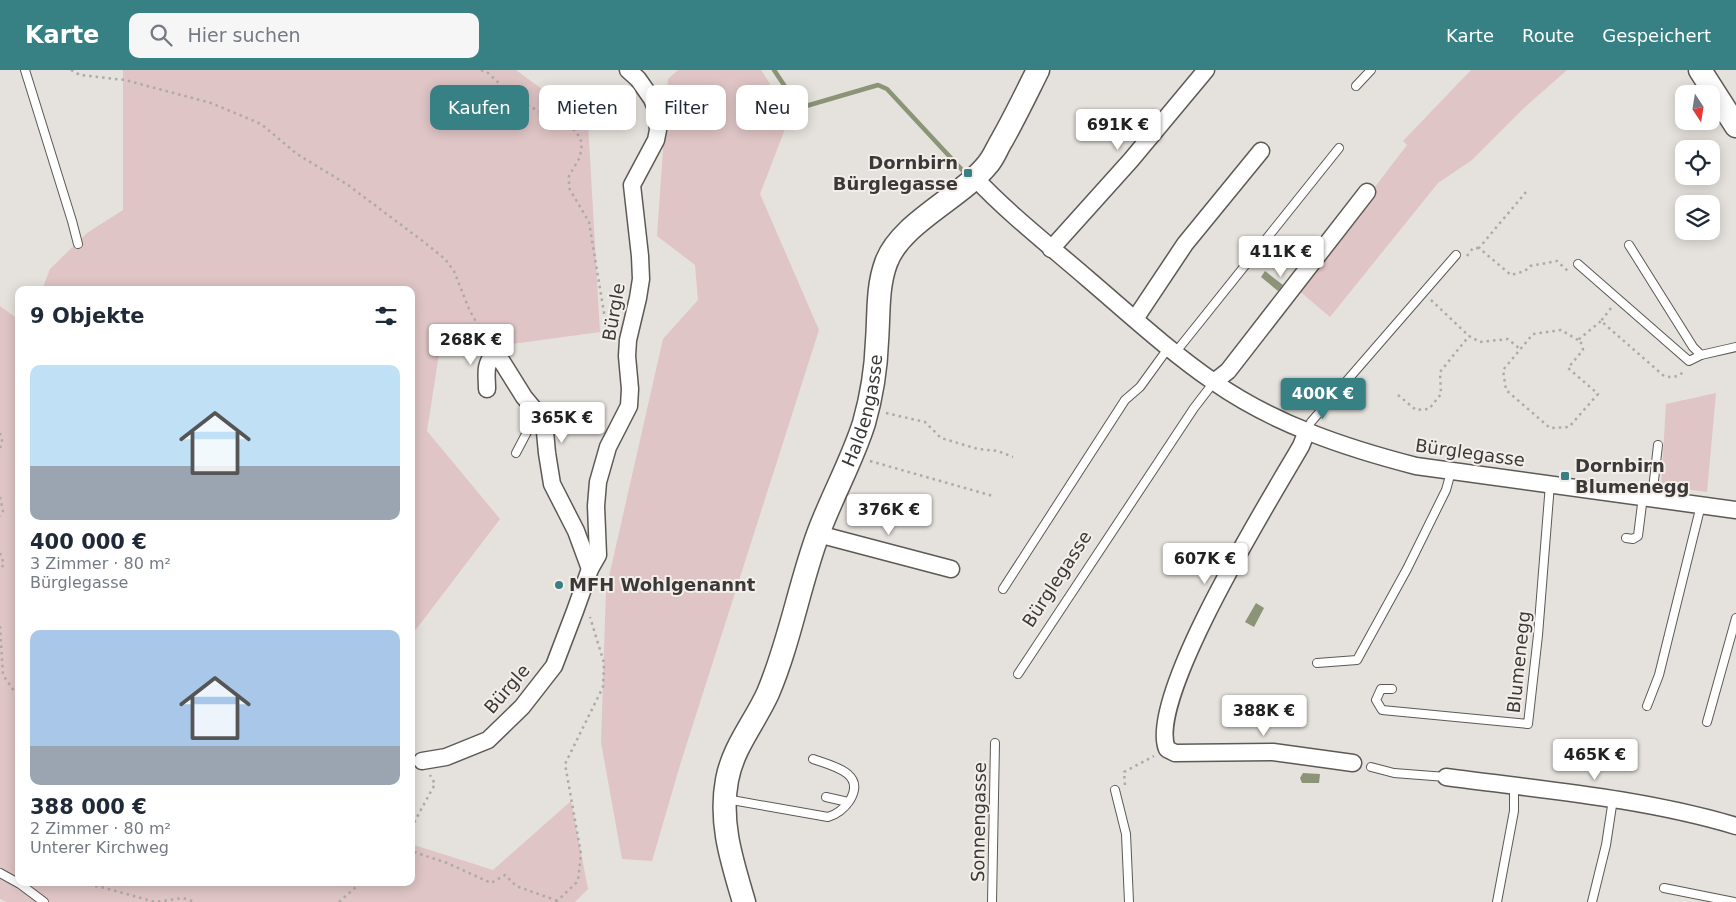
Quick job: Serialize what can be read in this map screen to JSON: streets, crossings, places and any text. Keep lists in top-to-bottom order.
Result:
{
  "streets": {
    "street": ["Bürgle", "Haldengasse", "Bürglegasse"],
    "lane": ["Blumenegg", "Sonnengasse"]
  },
  "crossings": [
    ["Haldengasse", "Bürglegasse"],
    ["Bürglegasse", "Blumenegg"]
  ],
  "places": {
    "transit": ["Dornbirn Bürglegasse", "Dornbirn Blumenegg"],
    "other": ["MFH Wohlgenannt"]
  },
  "north": "bottom",
  "page": {
    "header": "Karte",
    "search": "Hier suchen",
    "nav": ["Karte", "Route", "Gespeichert"],
    "chip": [
      "Kaufen",
      "Mieten",
      "Filter",
      "Neu"
    ],
    "price": [
      "691K €",
      "411K €",
      "268K €",
      "400K €",
      "365K €",
      "376K €",
      "607K €",
      "388K €",
      "465K €"
    ],
    "heading": "9 Objekte",
    "list": [
      {
        "name": "400 000 €",
        "note": "3 Zimmer · 80 m² · Bürglegasse"
      },
      {
        "name": "388 000 €",
        "note": "2 Zimmer · 80 m² · Unterer Kirchweg"
      }
    ]
  }
}
